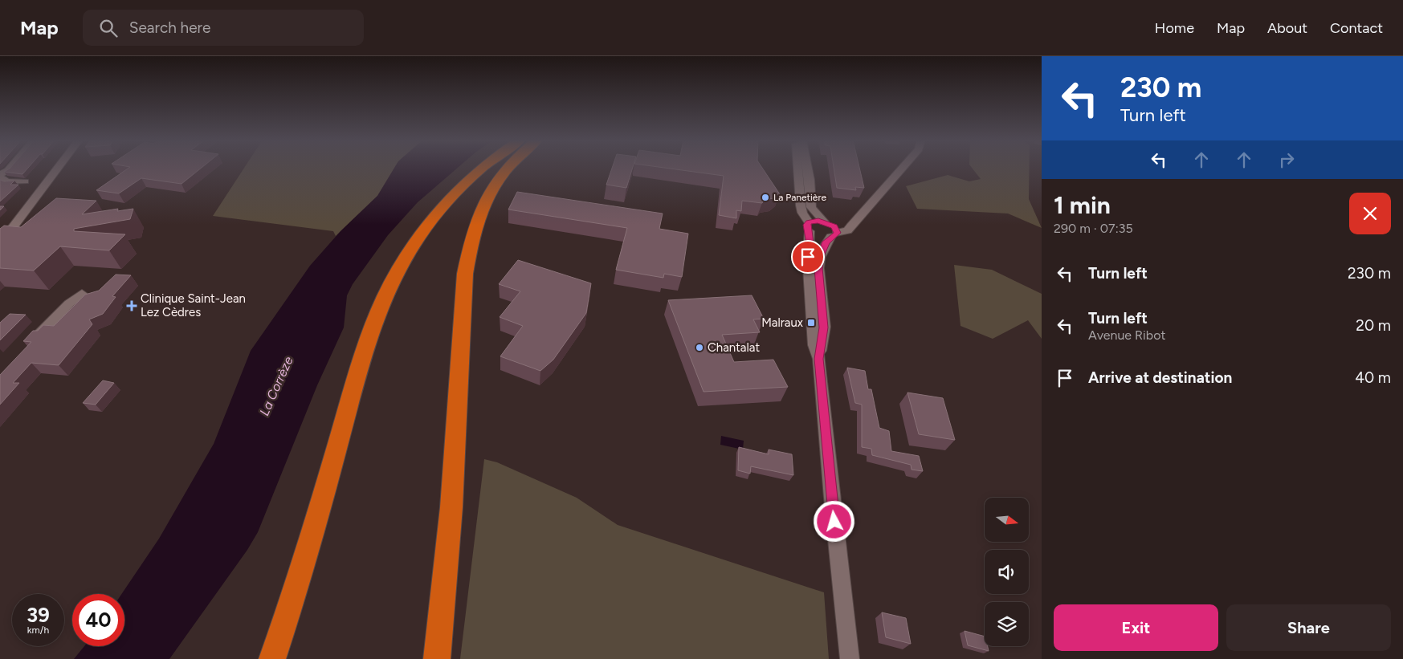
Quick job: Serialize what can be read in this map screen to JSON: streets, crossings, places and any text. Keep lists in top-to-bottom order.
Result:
{
  "water": ["La Corrèze"],
  "places": {
    "other": ["La Panetière", "Chantalat"],
    "health": ["Clinique Saint-Jean Lez Cèdres"],
    "transit": ["Malraux"]
  },
  "north": "right",
  "page": {
    "header": "Map",
    "search": "Search here",
    "nav": [
      "Home",
      "Map",
      "About",
      "Contact"
    ],
    "turn": ["230 m", "Turn left"],
    "heading": ["1 min", "290 m · 07:35"],
    "list": [
      {
        "name": "Turn left",
        "value": "230 m"
      },
      {
        "name": "Turn left",
        "note": "Avenue Ribot",
        "value": "20 m"
      },
      {
        "name": "Arrive at destination",
        "value": "40 m"
      }
    ],
    "speed": "39 km/h",
    "limit": "40",
    "buttons": ["Exit", "Share"]
  }
}
